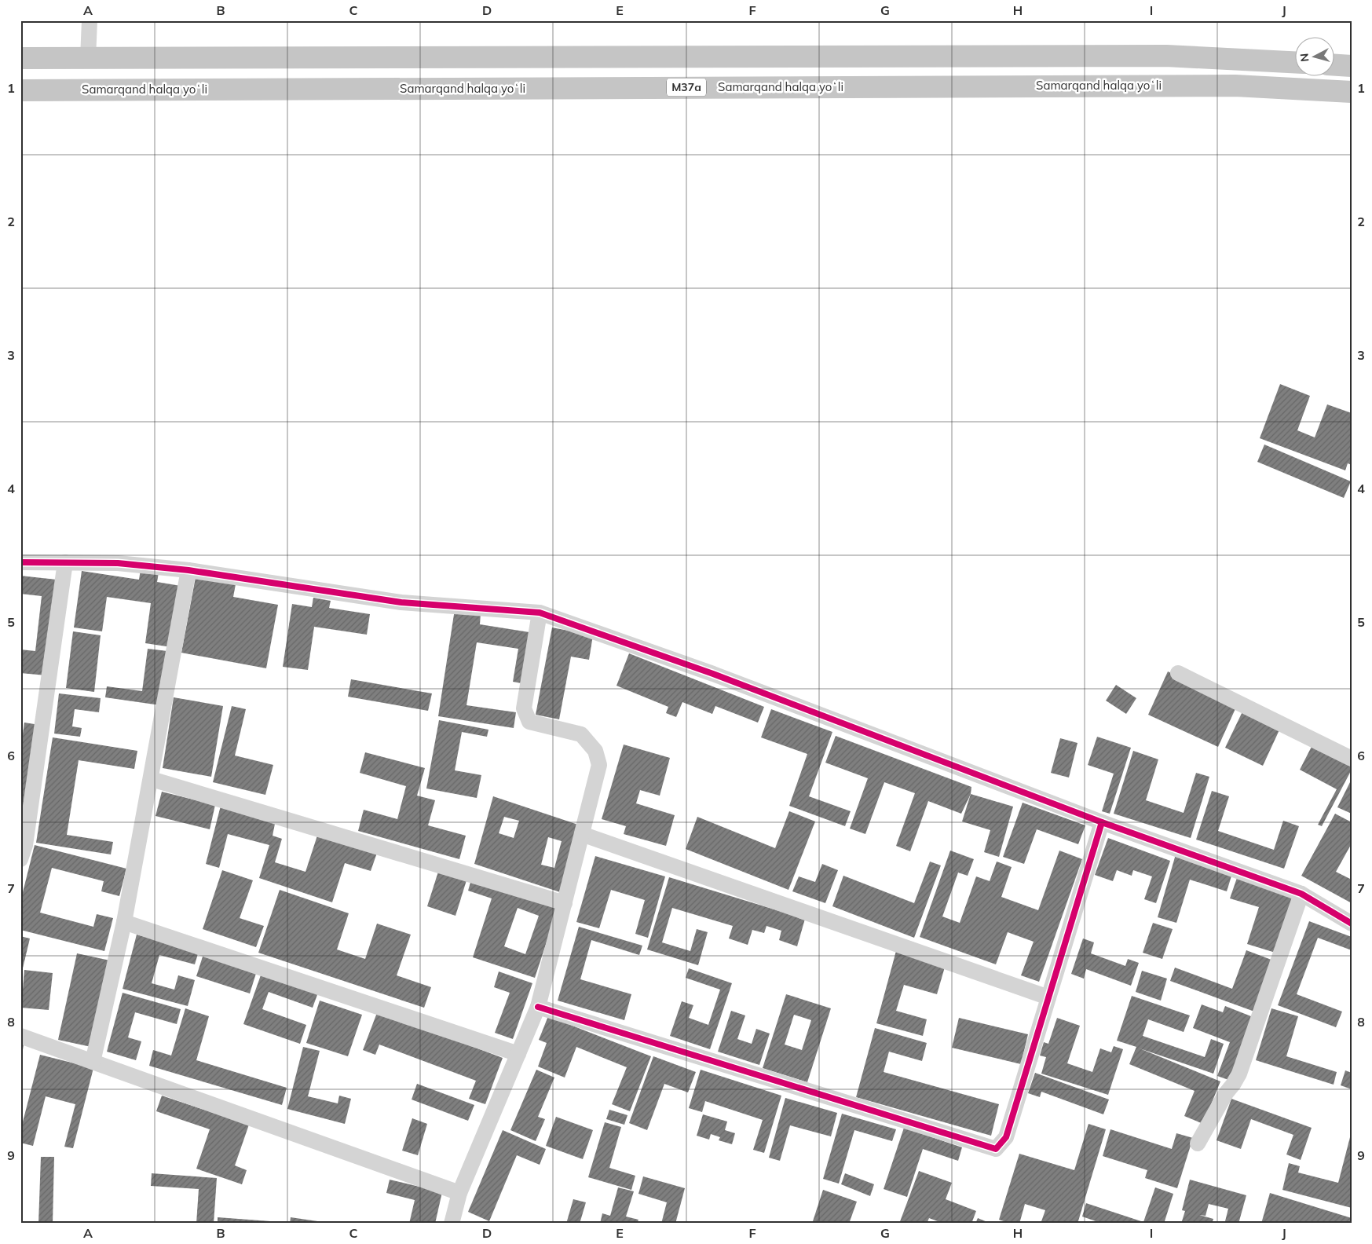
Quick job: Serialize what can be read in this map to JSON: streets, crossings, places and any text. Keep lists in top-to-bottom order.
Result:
{
  "streets": {
    "highway": ["Samarqand halqa yoʻli", "M37a"]
  },
  "north": "left",
  "grid": {
    "columns": [
      "A",
      "B",
      "C",
      "D",
      "E",
      "F",
      "G",
      "H",
      "I",
      "J"
    ],
    "rows": [
      "1",
      "2",
      "3",
      "4",
      "5",
      "6",
      "7",
      "8",
      "9"
    ]
  }
}
